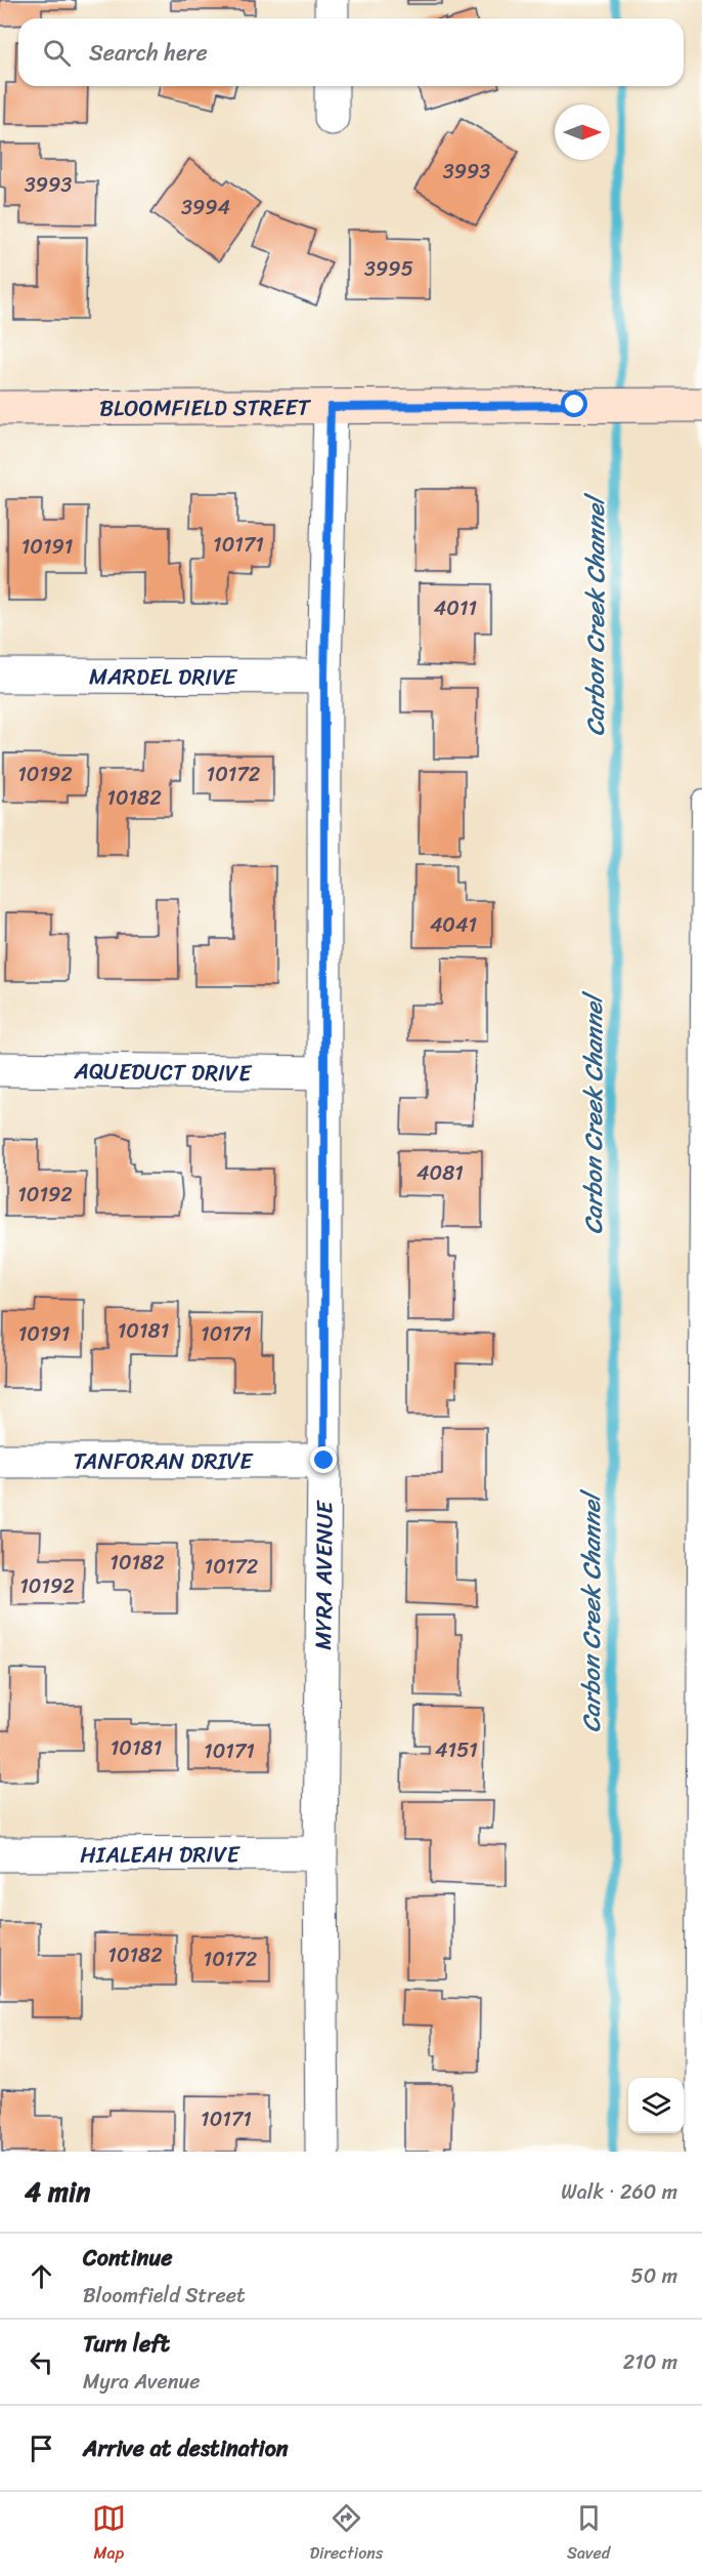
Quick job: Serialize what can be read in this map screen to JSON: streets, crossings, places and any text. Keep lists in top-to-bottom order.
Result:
{
  "streets": {
    "street": [
      "BLOOMFIELD STREET",
      "MARDEL DRIVE",
      "AQUEDUCT DRIVE",
      "TANFORAN DRIVE",
      "MYRA AVENUE",
      "HIALEAH DRIVE"
    ]
  },
  "crossings": [
    ["BLOOMFIELD STREET", "MYRA AVENUE"],
    ["MARDEL DRIVE", "MYRA AVENUE"],
    ["AQUEDUCT DRIVE", "MYRA AVENUE"],
    ["TANFORAN DRIVE", "MYRA AVENUE"],
    ["MYRA AVENUE", "HIALEAH DRIVE"]
  ],
  "water": ["Carbon Creek Channel"],
  "house_numbers": [
    "3993",
    "3993",
    "3994",
    "3995",
    "10171",
    "10191",
    "4011",
    "10192",
    "10172",
    "10182",
    "4041",
    "4081",
    "10192",
    "10181",
    "10191",
    "10171",
    "10182",
    "10172",
    "10192",
    "10181",
    "4151",
    "10171",
    "10182",
    "10172",
    "10171"
  ],
  "north": "right",
  "page": {
    "search": "Search here",
    "heading": ["4 min", "Walk · 260 m"],
    "list": [
      ["Continue", "Bloomfield Street", "50 m"],
      ["Turn left", "Myra Avenue", "210 m"],
      "Arrive at destination"
    ],
    "nav": ["Map", "Directions", "Saved"]
  }
}
